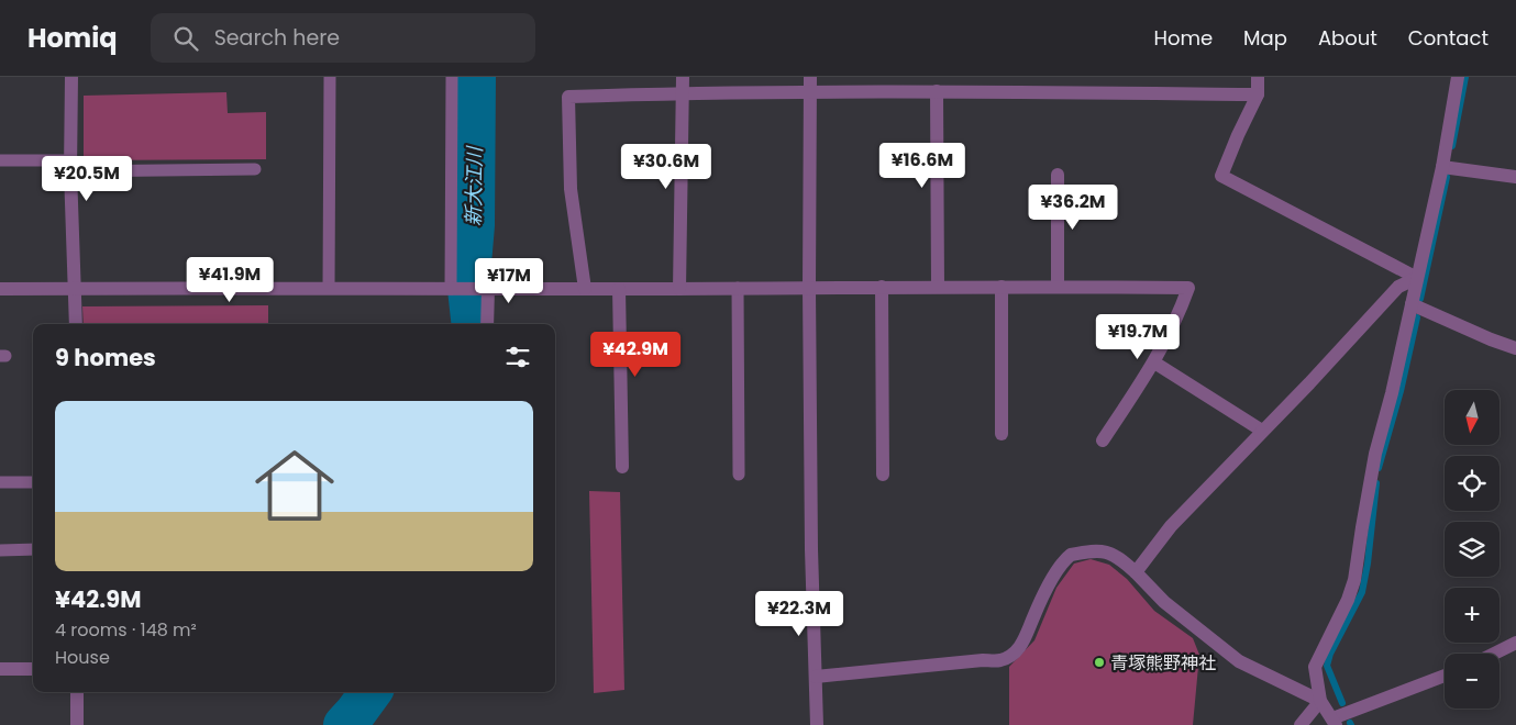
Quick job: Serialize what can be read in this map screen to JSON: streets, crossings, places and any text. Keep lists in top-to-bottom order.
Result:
{
  "water": ["新大江川"],
  "places": ["青塚熊野神社"],
  "north": "bottom",
  "page": {
    "header": "Homiq",
    "search": "Search here",
    "nav": [
      "Home",
      "Map",
      "About",
      "Contact"
    ],
    "price": [
      "¥16.6M",
      "¥30.6M",
      "¥20.5M",
      "¥36.2M",
      "¥41.9M",
      "¥17M",
      "¥19.7M",
      "¥42.9M",
      "¥22.3M"
    ],
    "heading": "9 homes",
    "map_buttons": ["+", "−"],
    "list": [
      {
        "name": "¥42.9M",
        "note": "4 rooms · 148 m² · House"
      }
    ]
  }
}
